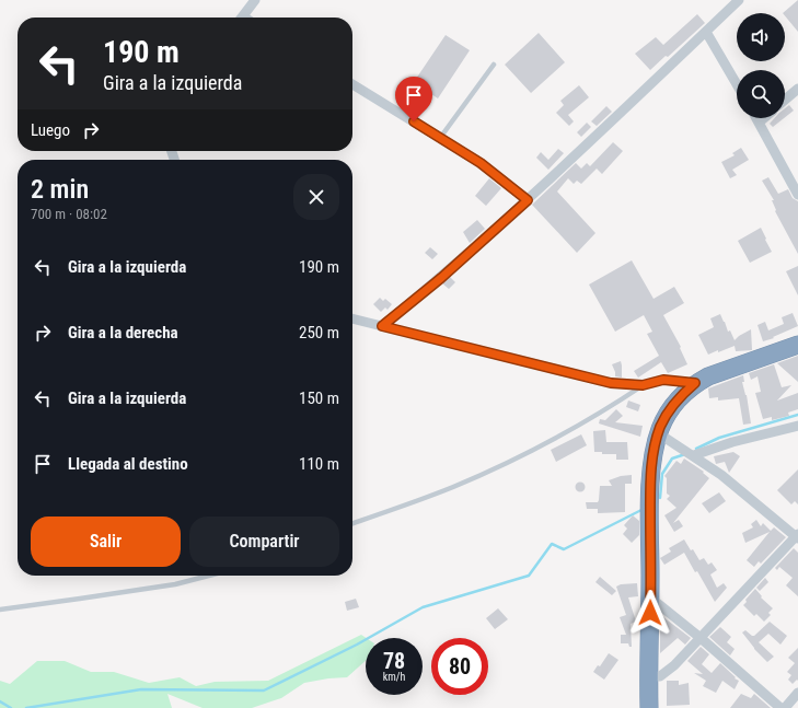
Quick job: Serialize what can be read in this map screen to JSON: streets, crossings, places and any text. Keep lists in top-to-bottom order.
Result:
{
  "page": {
    "turn": ["190 m", "Gira a la izquierda"],
    "then": "Luego",
    "heading": ["2 min", "700 m · 08:02"],
    "list": [
      {
        "name": "Gira a la izquierda",
        "value": "190 m"
      },
      {
        "name": "Gira a la derecha",
        "value": "250 m"
      },
      {
        "name": "Gira a la izquierda",
        "value": "150 m"
      },
      {
        "name": "Llegada al destino",
        "value": "110 m"
      }
    ],
    "buttons": ["Salir", "Compartir"],
    "speed": "78 km/h",
    "limit": "80"
  }
}
